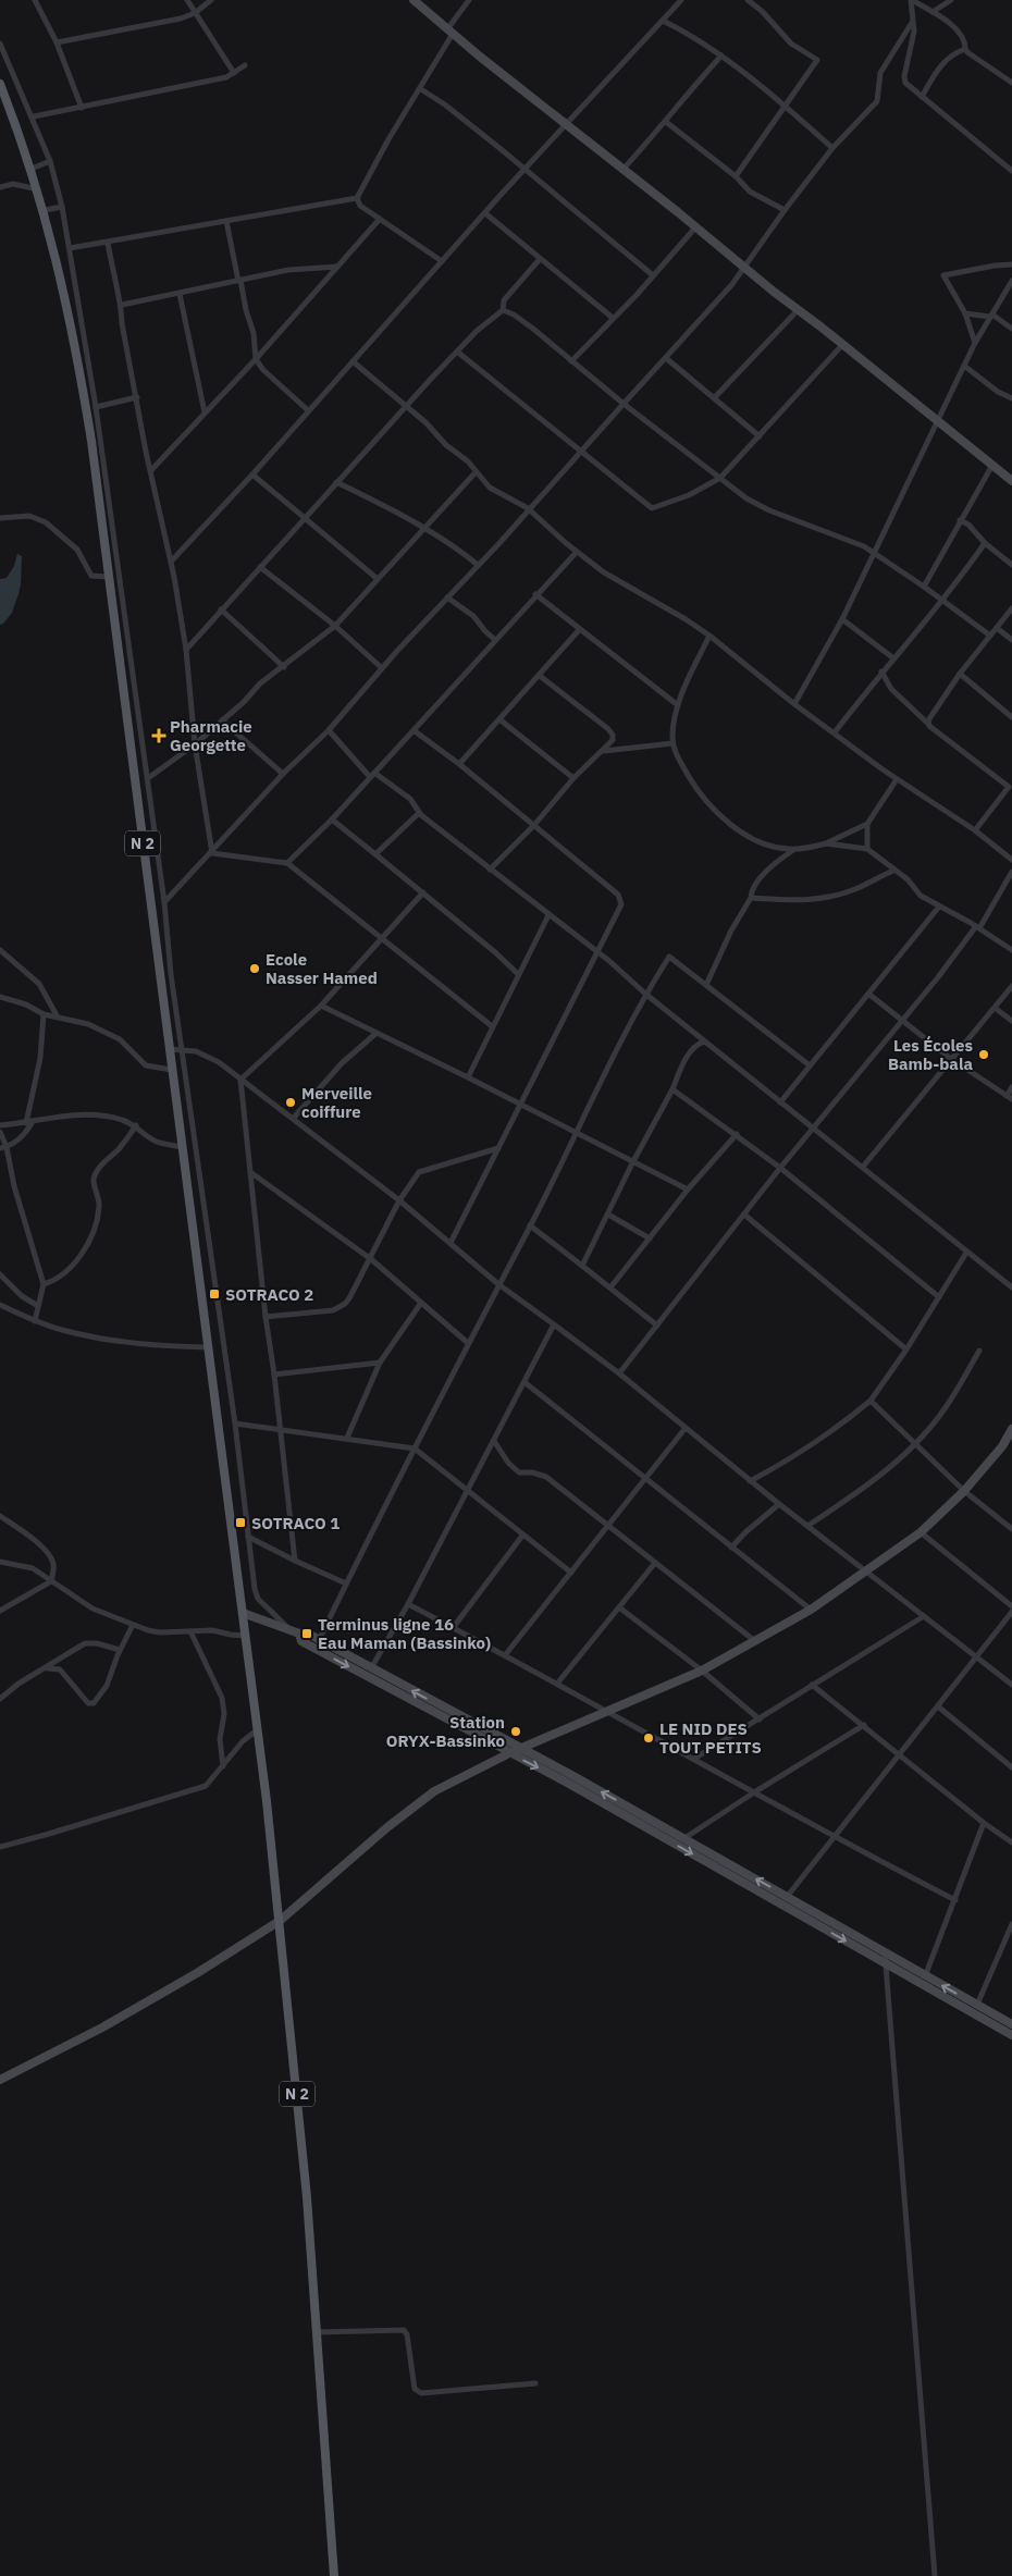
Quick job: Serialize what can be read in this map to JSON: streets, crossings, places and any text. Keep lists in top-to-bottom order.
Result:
{
  "streets": {
    "main road": ["N 2"]
  },
  "places": {
    "health": ["Pharmacie Georgette"],
    "other": [
      "Ecole Nasser Hamed",
      "Les Écoles Bamb-bala",
      "Merveille coiffure",
      "Station ORYX-Bassinko",
      "LE NID DES TOUT PETITS"
    ],
    "transit": ["SOTRACO 2", "SOTRACO 1", "Terminus ligne 16 Eau Maman (Bassinko)"]
  }
}
